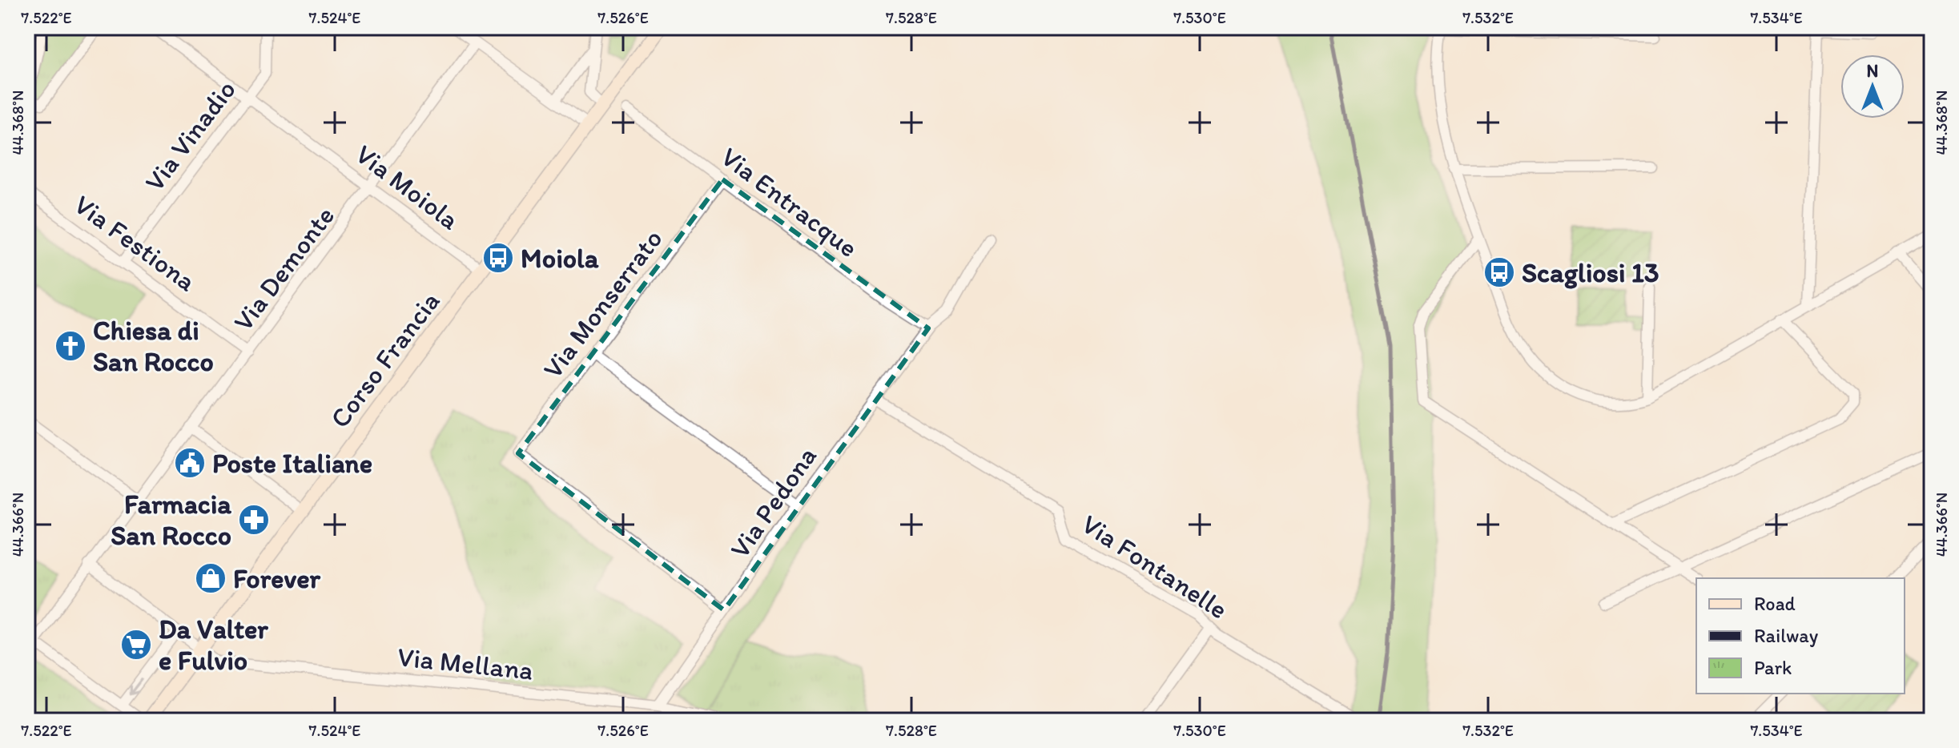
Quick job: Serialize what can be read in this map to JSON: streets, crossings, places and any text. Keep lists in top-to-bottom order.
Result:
{
  "streets": {
    "main road": ["Corso Francia"],
    "street": [
      "Via Vinadio",
      "Via Moiola",
      "Via Entracque",
      "Via Festiona",
      "Via Demonte",
      "Via Monserrato",
      "Via Pedona",
      "Via Fontanelle",
      "Via Mellana"
    ]
  },
  "crossings": [
    ["Via Vinadio", "Via Moiola"],
    ["Via Vinadio", "Via Festiona"],
    ["Via Moiola", "Via Demonte"],
    ["Via Moiola", "Corso Francia"],
    ["Via Entracque", "Via Monserrato"],
    ["Via Entracque", "Via Pedona"],
    ["Via Festiona", "Via Demonte"],
    ["Via Demonte", "Via Mellana"],
    ["Via Monserrato", "Via Pedona"],
    ["Corso Francia", "Via Mellana"],
    ["Via Pedona", "Via Fontanelle"],
    ["Via Pedona", "Via Mellana"]
  ],
  "places": {
    "bus stop": ["Moiola", "Scagliosi 13"],
    "church": ["Chiesa di San Rocco"],
    "public building": ["Poste Italiane"],
    "pharmacy": ["Farmacia San Rocco"],
    "shop": ["Forever"],
    "supermarket": ["Da Valter e Fulvio"]
  },
  "legend": ["Road", "Railway", "Park"],
  "north": "top",
  "coordinates": [
    "7.522°E",
    "7.524°E",
    "7.526°E",
    "7.528°E",
    "7.530°E",
    "7.532°E",
    "7.534°E",
    "44.368°N",
    "44.366°N"
  ]
}
